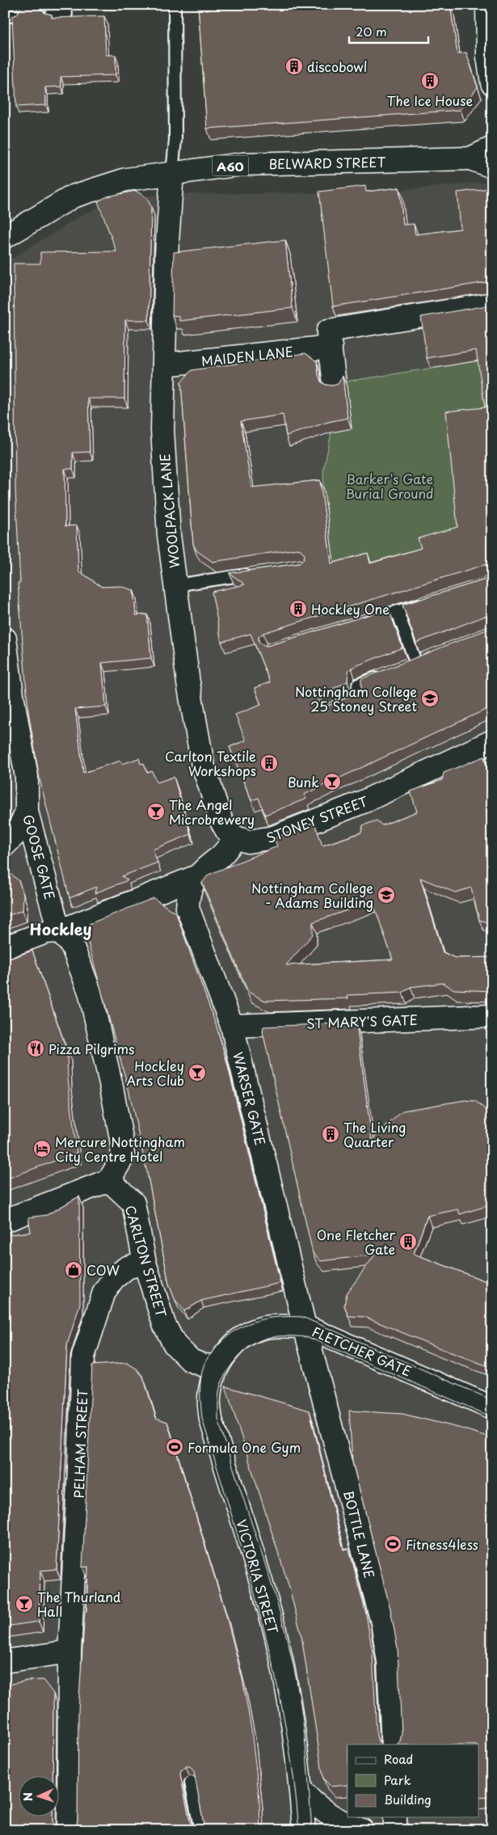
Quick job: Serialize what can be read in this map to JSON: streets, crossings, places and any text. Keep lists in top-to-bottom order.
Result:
{
  "streets": {
    "main road": [
      "BELWARD STREET",
      "A60",
      "MAIDEN LANE",
      "WOOLPACK LANE",
      "STONEY STREET",
      "GOOSE GATE",
      "ST MARY'S GATE",
      "WARSER GATE",
      "CARLTON STREET",
      "FLETCHER GATE",
      "PELHAM STREET",
      "BOTTLE LANE",
      "VICTORIA STREET"
    ]
  },
  "crossings": [
    ["BELWARD STREET", "A60"],
    ["BELWARD STREET", "WOOLPACK LANE"],
    ["MAIDEN LANE", "WOOLPACK LANE"],
    ["WOOLPACK LANE", "STONEY STREET"],
    ["ST MARY'S GATE", "WARSER GATE"],
    ["WARSER GATE", "FLETCHER GATE"],
    ["WARSER GATE", "BOTTLE LANE"],
    ["CARLTON STREET", "FLETCHER GATE"],
    ["CARLTON STREET", "PELHAM STREET"],
    ["CARLTON STREET", "VICTORIA STREET"],
    ["FLETCHER GATE", "BOTTLE LANE"],
    ["FLETCHER GATE", "VICTORIA STREET"]
  ],
  "districts": ["Hockley"],
  "parks": ["Barker's Gate Burial Ground"],
  "places": {
    "building": [
      "discobowl",
      "The Ice House",
      "Hockley One",
      "Carlton Textile Workshops",
      "The Living Quarter",
      "One Fletcher Gate"
    ],
    "school or university": ["Nottingham College 25 Stoney Street", "Nottingham College - Adams Building"],
    "bar": [
      "Bunk",
      "The Angel Microbrewery",
      "Hockley Arts Club",
      "The Thurland Hall"
    ],
    "restaurant": ["Pizza Pilgrims"],
    "hotel": ["Mercure Nottingham City Centre Hotel"],
    "shop": ["COW"],
    "sports": ["Formula One Gym", "Fitness4less"]
  },
  "legend": ["Road", "Park", "Building"],
  "scale_bar": "20 m",
  "north": "left"
}
